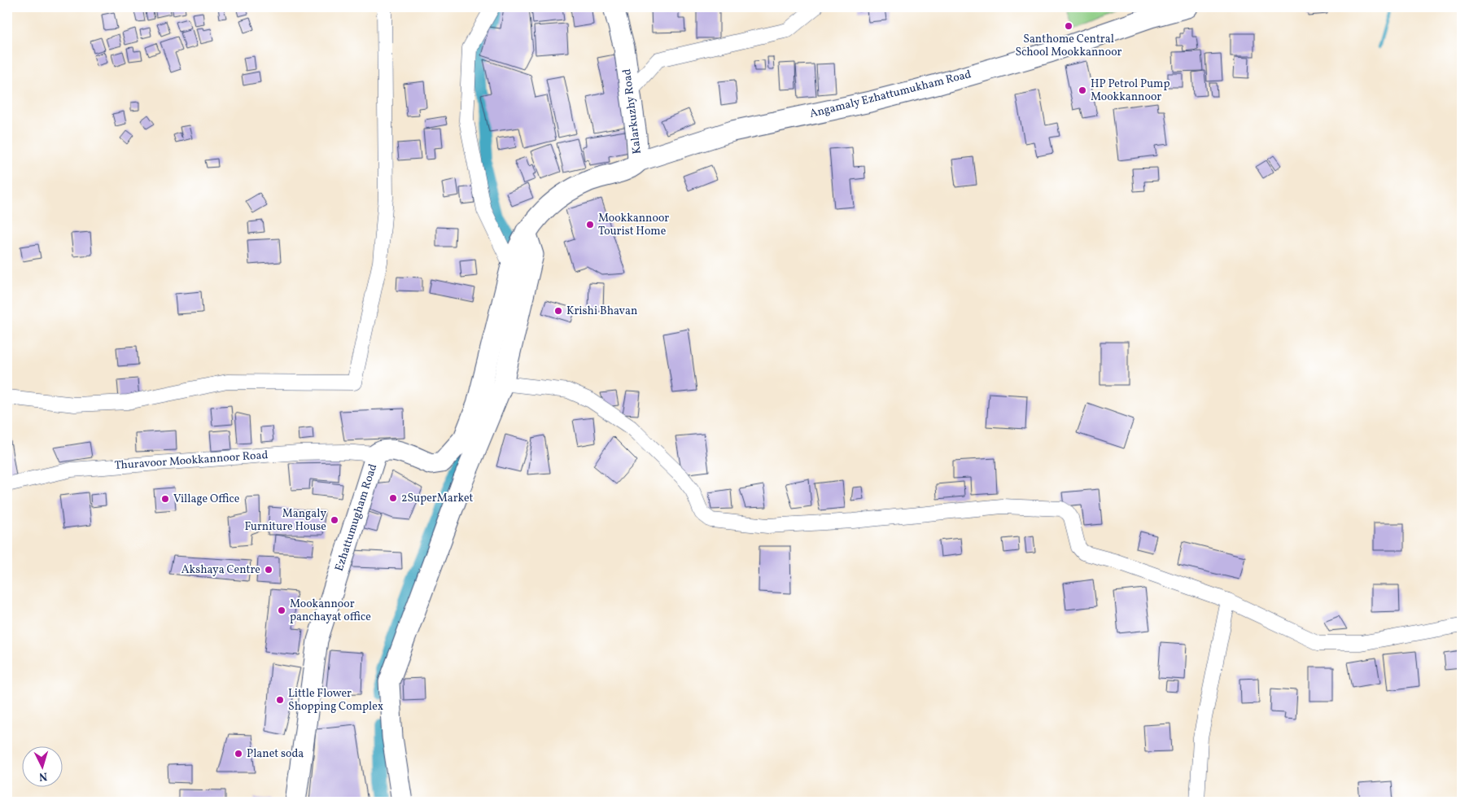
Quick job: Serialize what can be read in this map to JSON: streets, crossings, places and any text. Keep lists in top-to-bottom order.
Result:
{
  "streets": {
    "street": [
      "Angamaly Ezhattumukham Road",
      "Kalarkuzhy Road",
      "Thuravoor Mookkannoor Road",
      "Ezhattumugham Road"
    ]
  },
  "crossings": [
    ["Angamaly Ezhattumukham Road", "Kalarkuzhy Road"],
    ["Kalarkuzhy Road", "Ezhattumugham Road"],
    ["Thuravoor Mookkannoor Road", "Ezhattumugham Road"]
  ],
  "places": [
    "Santhome Central School Mookkannoor",
    "HP Petrol Pump Mookkannoor",
    "Mookkannoor Tourist Home",
    "Krishi Bhavan",
    "2SuperMarket",
    "Village Office",
    "Mangaly Furniture House",
    "Akshaya Centre",
    "Mookannoor panchayat office",
    "Little Flower Shopping Complex",
    "Planet soda"
  ],
  "north": "bottom"
}
